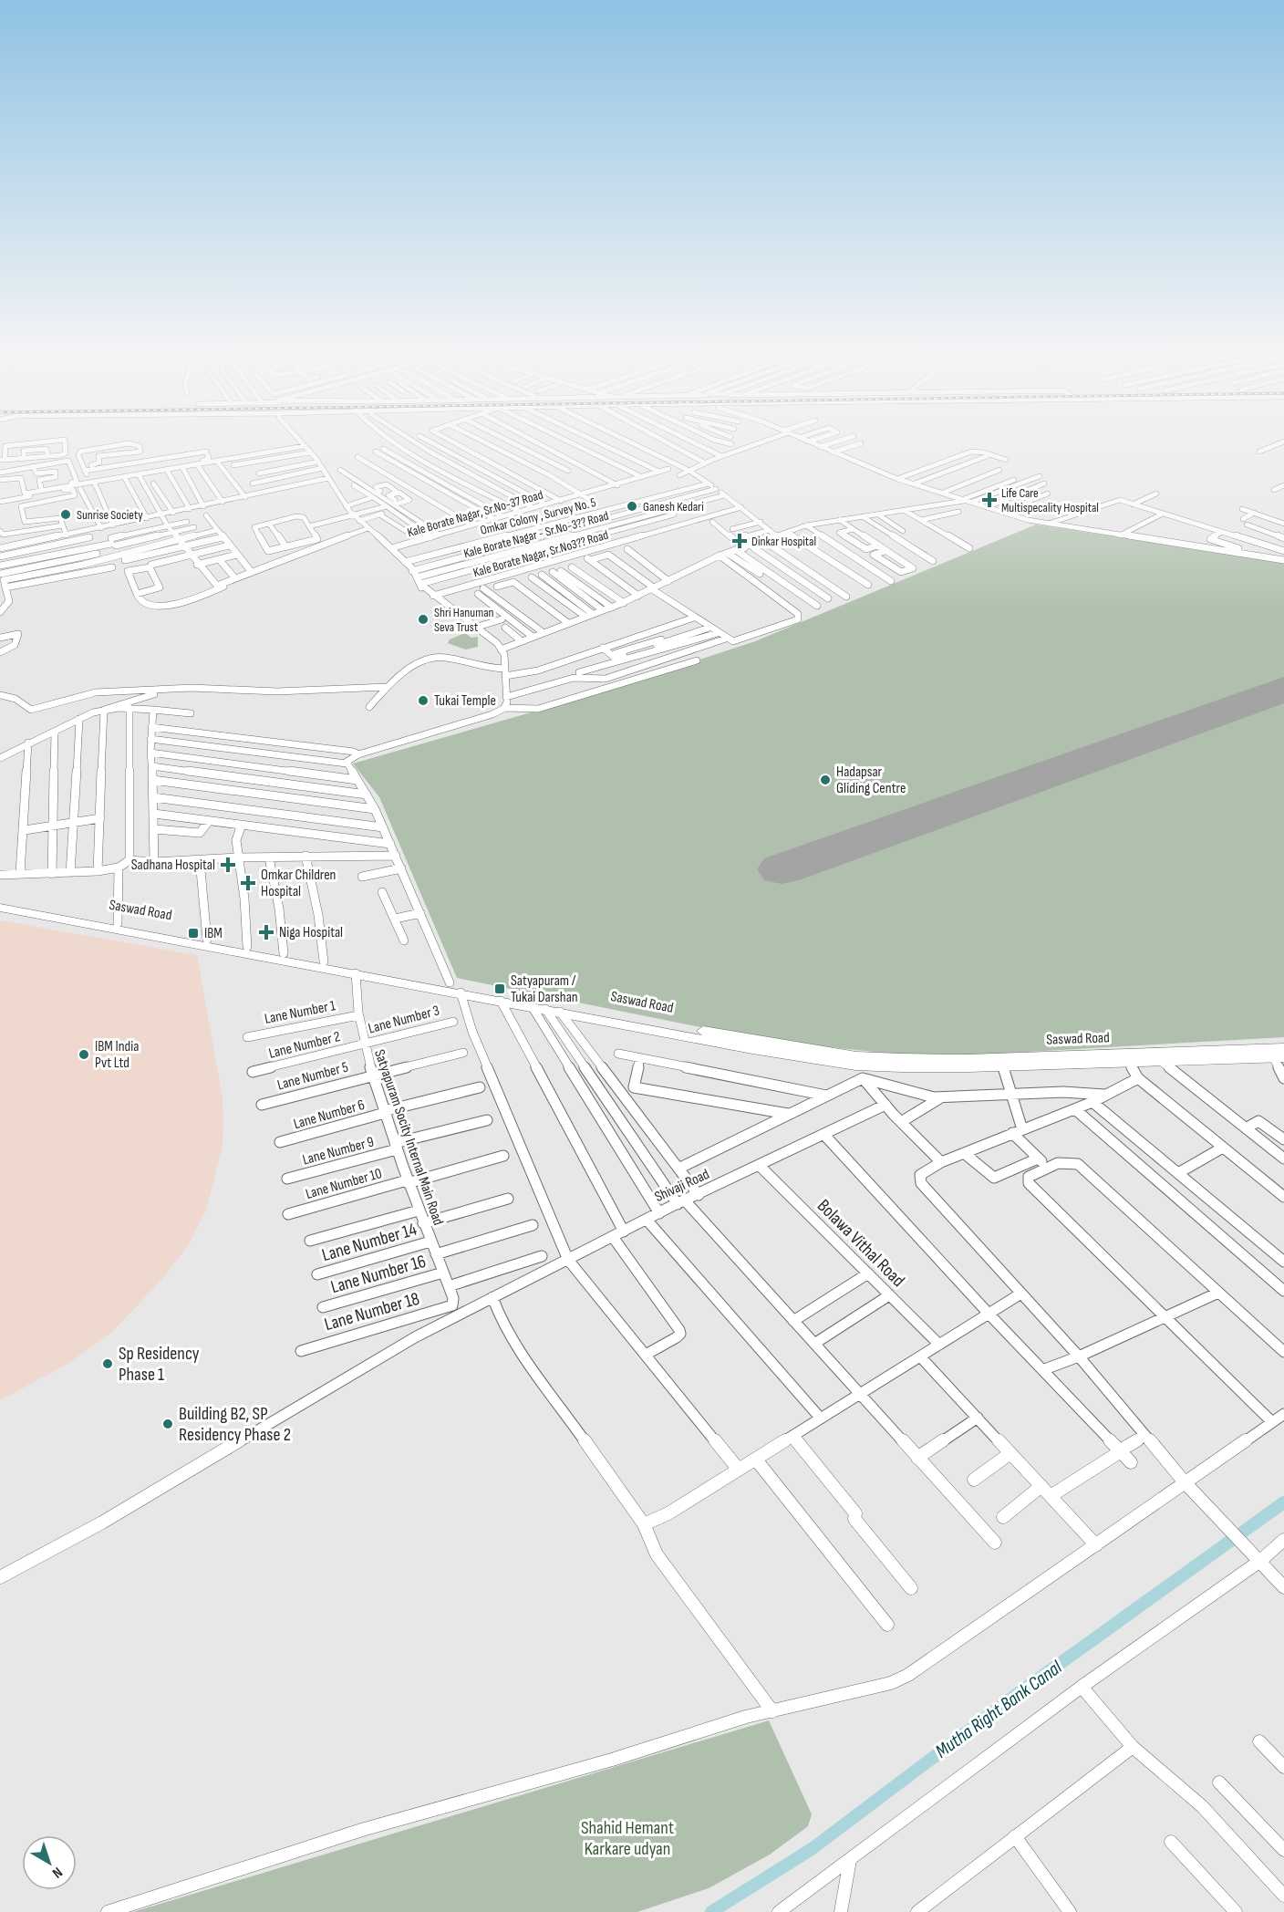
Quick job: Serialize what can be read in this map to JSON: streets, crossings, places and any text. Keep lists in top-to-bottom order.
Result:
{
  "streets": {
    "highway": ["Saswad Road"],
    "street": [
      "Kale Borate Nagar, Sr.No-37 Road",
      "Omkar Colony , Survey No. 5",
      "Kale Borate Nagar - Sr.No-3?? Road",
      "Kale Borate Nagar, Sr.No3?? Road",
      "Lane Number 1",
      "Lane Number 3",
      "Lane Number 2",
      "Lane Number 5",
      "Lane Number 6",
      "Satyapuram Socity Internal Main Road",
      "Lane Number 9",
      "Lane Number 10",
      "Shivaji Road",
      "Lane Number 14",
      "Bolawa Vithal Road",
      "Lane Number 16",
      "Lane Number 18"
    ]
  },
  "crossings": [
    ["Saswad Road", "Satyapuram Socity Internal Main Road"],
    ["Lane Number 1", "Satyapuram Socity Internal Main Road"],
    ["Lane Number 3", "Lane Number 2"],
    ["Lane Number 3", "Satyapuram Socity Internal Main Road"],
    ["Lane Number 2", "Satyapuram Socity Internal Main Road"],
    ["Lane Number 5", "Satyapuram Socity Internal Main Road"],
    ["Lane Number 6", "Satyapuram Socity Internal Main Road"],
    ["Satyapuram Socity Internal Main Road", "Lane Number 9"],
    ["Satyapuram Socity Internal Main Road", "Lane Number 10"],
    ["Satyapuram Socity Internal Main Road", "Lane Number 14"],
    ["Satyapuram Socity Internal Main Road", "Lane Number 16"],
    ["Satyapuram Socity Internal Main Road", "Lane Number 18"],
    ["Shivaji Road", "Bolawa Vithal Road"]
  ],
  "water": ["Mutha Right Bank Canal"],
  "parks": ["Shahid Hemant Karkare udyan"],
  "places": {
    "health": [
      "Life Care Multispecality Hospital",
      "Dinkar Hospital",
      "Sadhana Hospital",
      "Omkar Children Hospital",
      "Niga Hospital"
    ],
    "other": [
      "Ganesh Kedari",
      "Sunrise Society",
      "Shri Hanuman Seva Trust",
      "Tukai Temple",
      "Hadapsar Gliding Centre",
      "IBM India Pvt Ltd",
      "Sp Residency Phase 1",
      "Building B2, SP Residency Phase 2"
    ],
    "transit": ["IBM", "Satyapuram / Tukai Darshan"]
  },
  "north": "bottom right"
}
